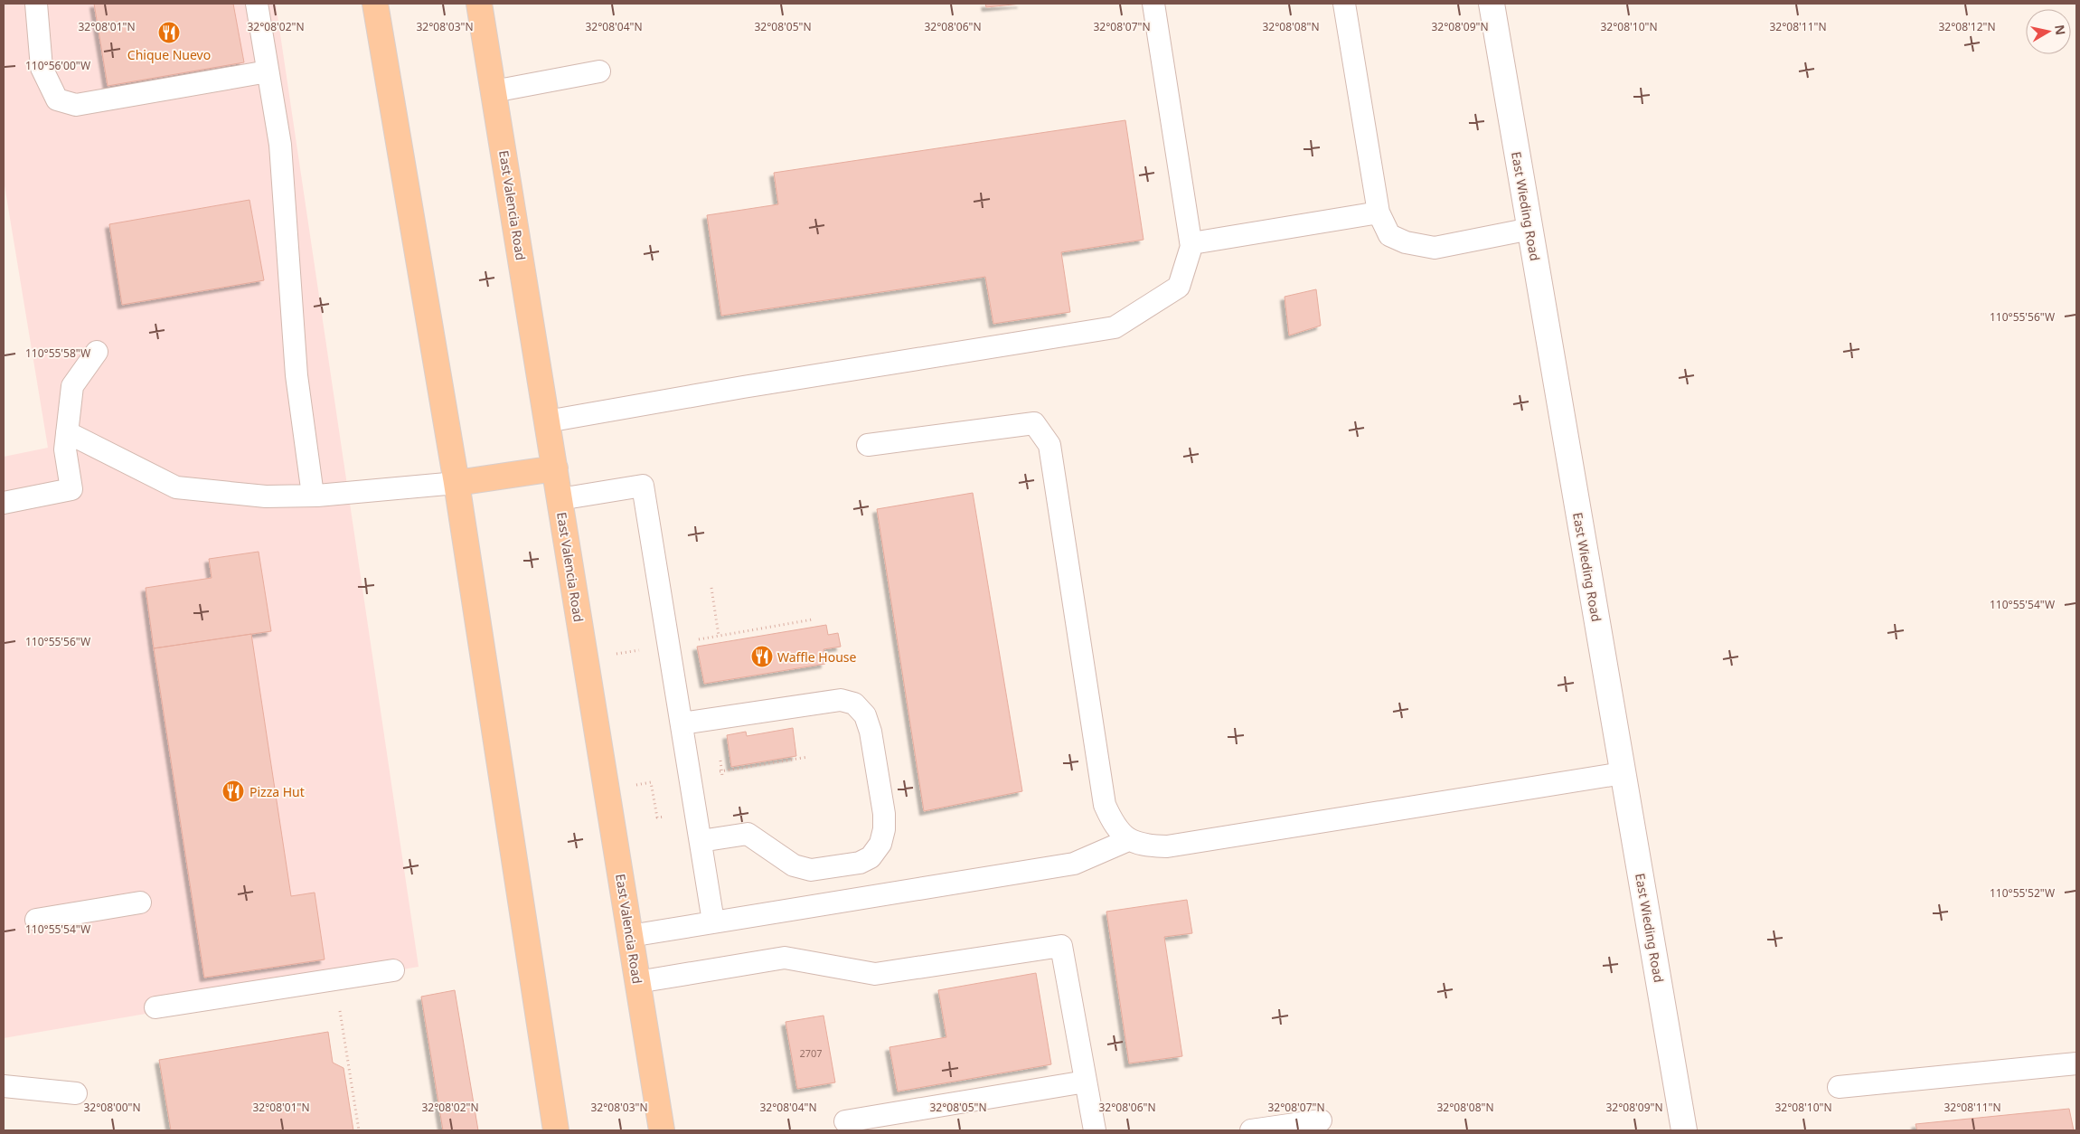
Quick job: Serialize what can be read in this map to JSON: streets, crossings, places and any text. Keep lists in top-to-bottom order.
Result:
{
  "streets": {
    "main road": ["East Valencia Road"],
    "street": ["East Wieding Road"]
  },
  "places": {
    "restaurant": ["Chique Nuevo", "Waffle House", "Pizza Hut"]
  },
  "house_numbers": ["2707"],
  "north": "right",
  "coordinates": [
    "32°08'01\"N",
    "32°08'02\"N",
    "32°08'04\"N",
    "32°08'05\"N",
    "32°08'09\"N",
    "32°08'10\"N",
    "32°08'11\"N",
    "32°08'12\"N",
    "32°08'03\"N",
    "32°08'06\"N",
    "32°08'07\"N",
    "32°08'08\"N",
    "110°56'00\"W",
    "110°55'56\"W",
    "110°55'58\"W",
    "110°55'54\"W",
    "110°55'52\"W",
    "32°08'00\"N"
  ]
}
